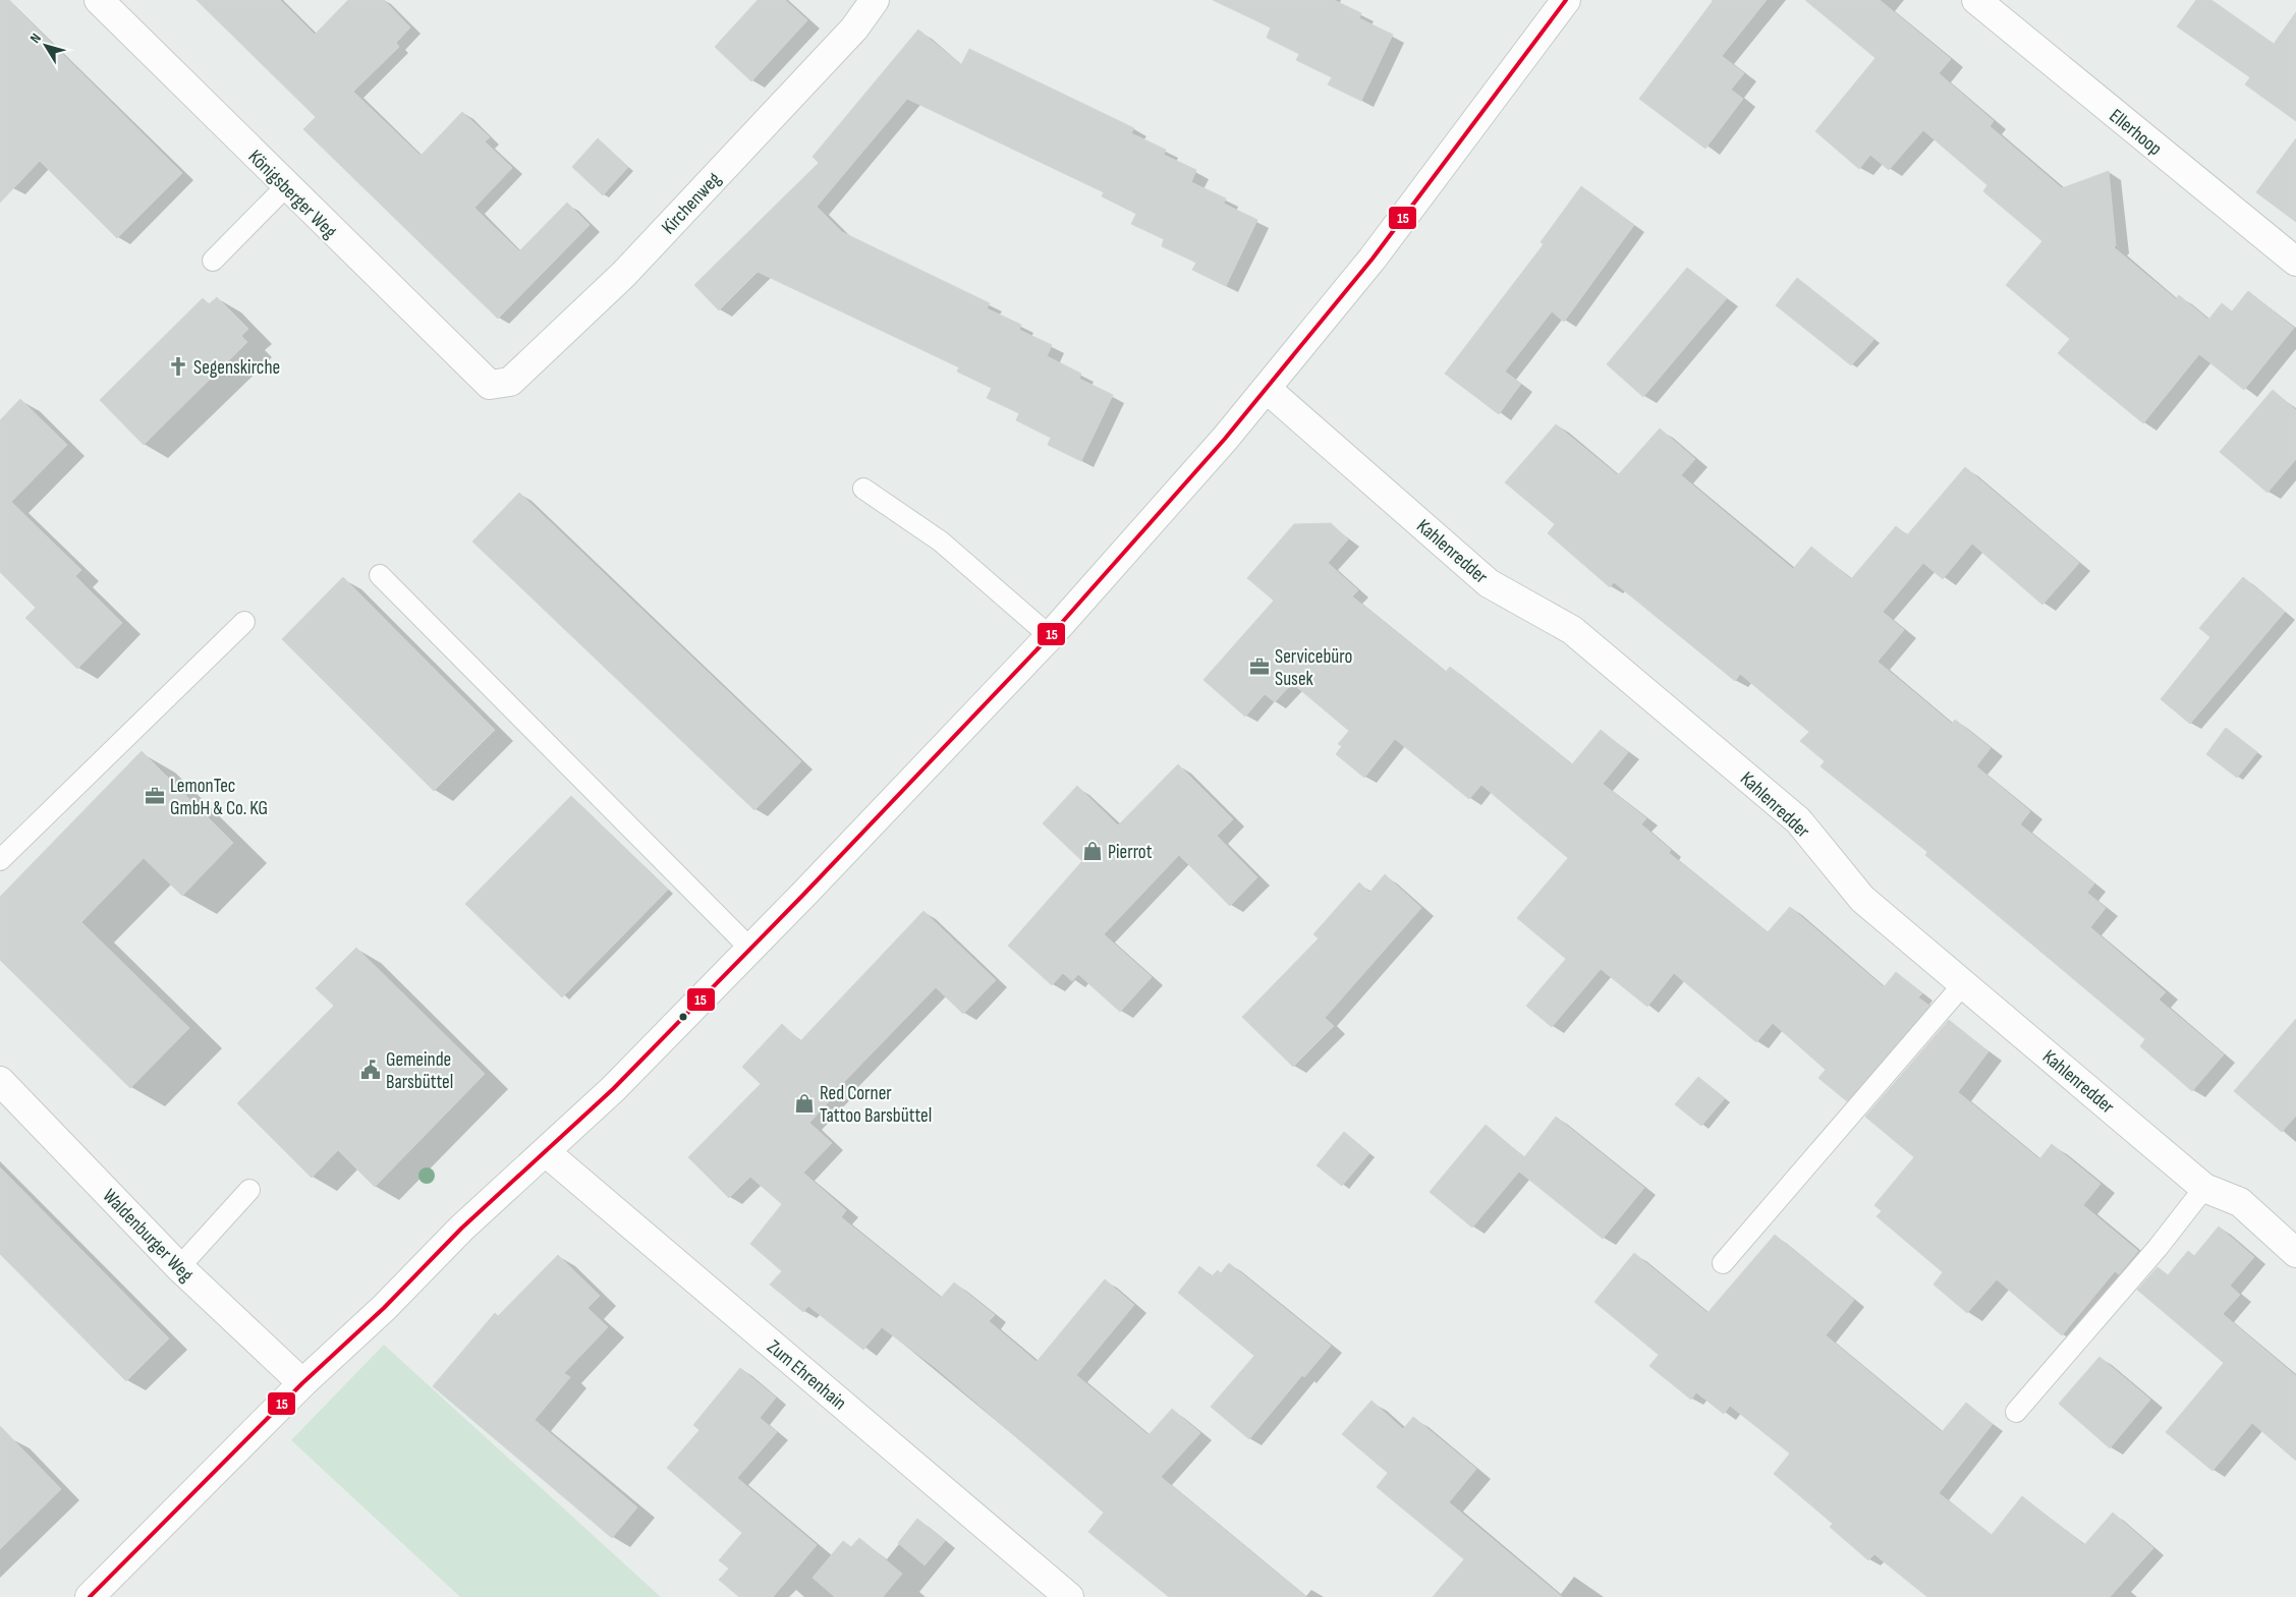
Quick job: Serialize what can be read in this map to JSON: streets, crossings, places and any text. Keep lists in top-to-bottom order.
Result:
{
  "streets": {
    "street": [
      "Ellerhoop",
      "Königsberger Weg",
      "Kirchenweg",
      "Kahlenredder",
      "Waldenburger Weg",
      "Zum Ehrenhain"
    ]
  },
  "crossings": [
    ["Königsberger Weg", "Kirchenweg"]
  ],
  "places": {
    "church": ["Segenskirche"],
    "office": ["Servicebüro Susek", "LemonTec GmbH & Co. KG"],
    "shop": ["Pierrot", "Red Corner Tattoo Barsbüttel"],
    "public building": ["Gemeinde Barsbüttel"]
  },
  "lines": ["transit line 15"],
  "north": "top left"
}
